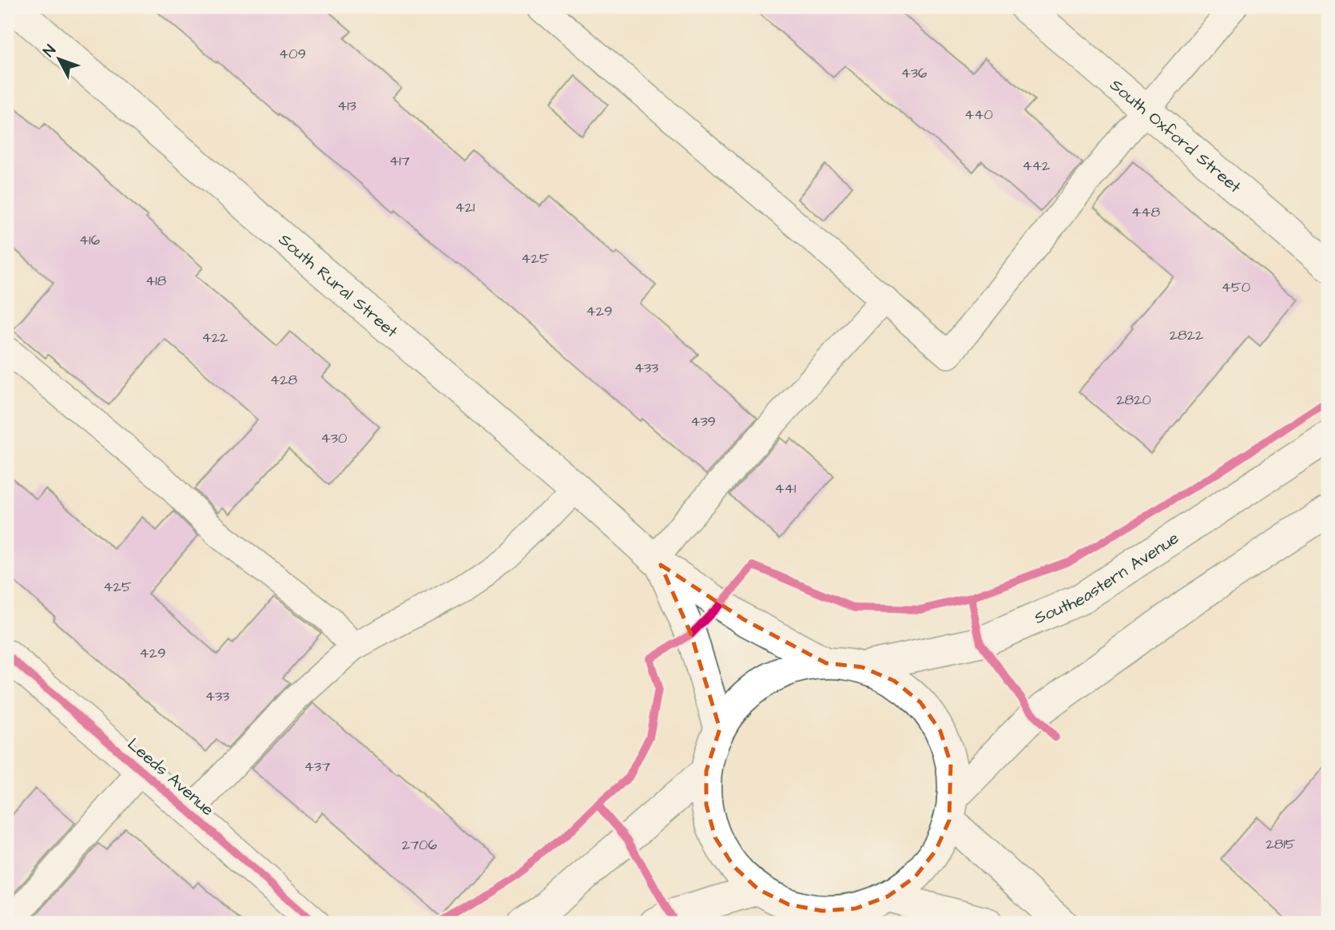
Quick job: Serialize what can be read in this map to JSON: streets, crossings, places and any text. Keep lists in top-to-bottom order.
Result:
{
  "streets": {
    "main road": [
      "South Oxford Street",
      "South Rural Street",
      "Southeastern Avenue",
      "Leeds Avenue"
    ]
  },
  "house_numbers": [
    "409",
    "436",
    "413",
    "440",
    "417",
    "442",
    "421",
    "448",
    "416",
    "425",
    "418",
    "450",
    "429",
    "2822",
    "422",
    "433",
    "428",
    "2820",
    "439",
    "430",
    "441",
    "425",
    "429",
    "433",
    "437",
    "2815",
    "2706"
  ],
  "north": "top left"
}
